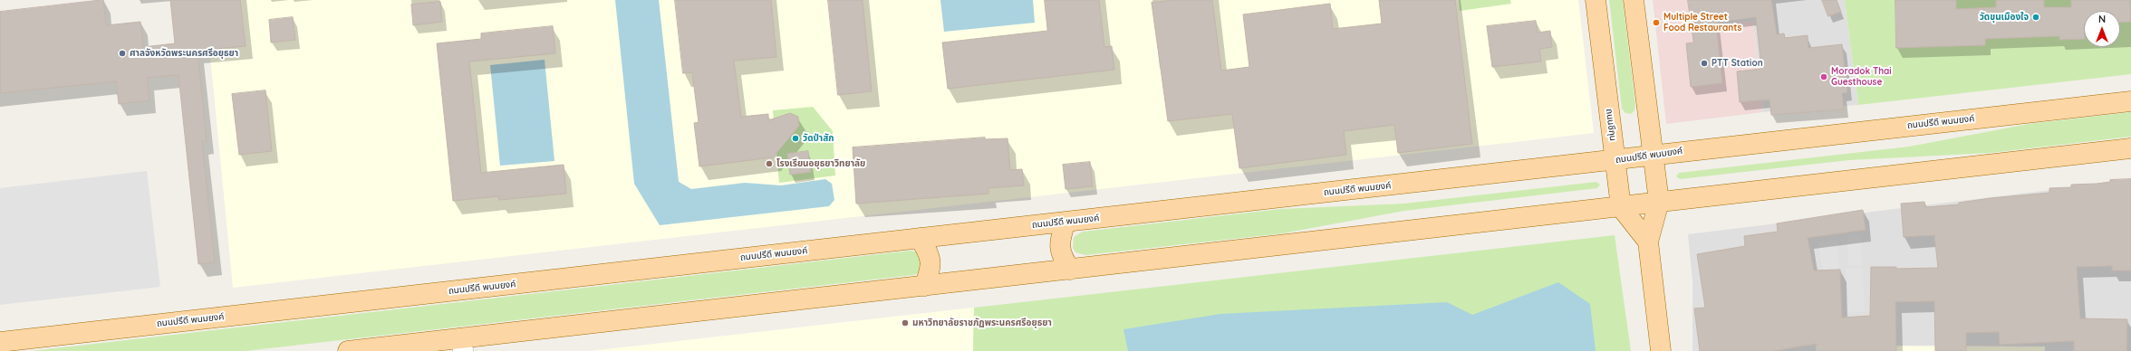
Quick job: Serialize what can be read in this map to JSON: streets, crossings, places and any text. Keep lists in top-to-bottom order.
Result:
{
  "streets": {
    "main road": ["ถนนปรีดี พนมยงค์", "ถนนชีกุน"]
  },
  "crossings": [
    ["ถนนปรีดี พนมยงค์", "ถนนชีกุน"]
  ],
  "places": [
    "วัดขุนเมืองใจ",
    "Multiple Street Food Restaurants",
    "ศาลจังหวัดพระนครศรีอยุธยา",
    "PTT Station",
    "Moradok Thai Guesthouse",
    "วัดป่าสัก",
    "โรงเรียนอยุธยาวิทยาลัย",
    "มหาวิทยาลัยราชภัฏพระนครศรีอยุธยา"
  ],
  "north": "top"
}
